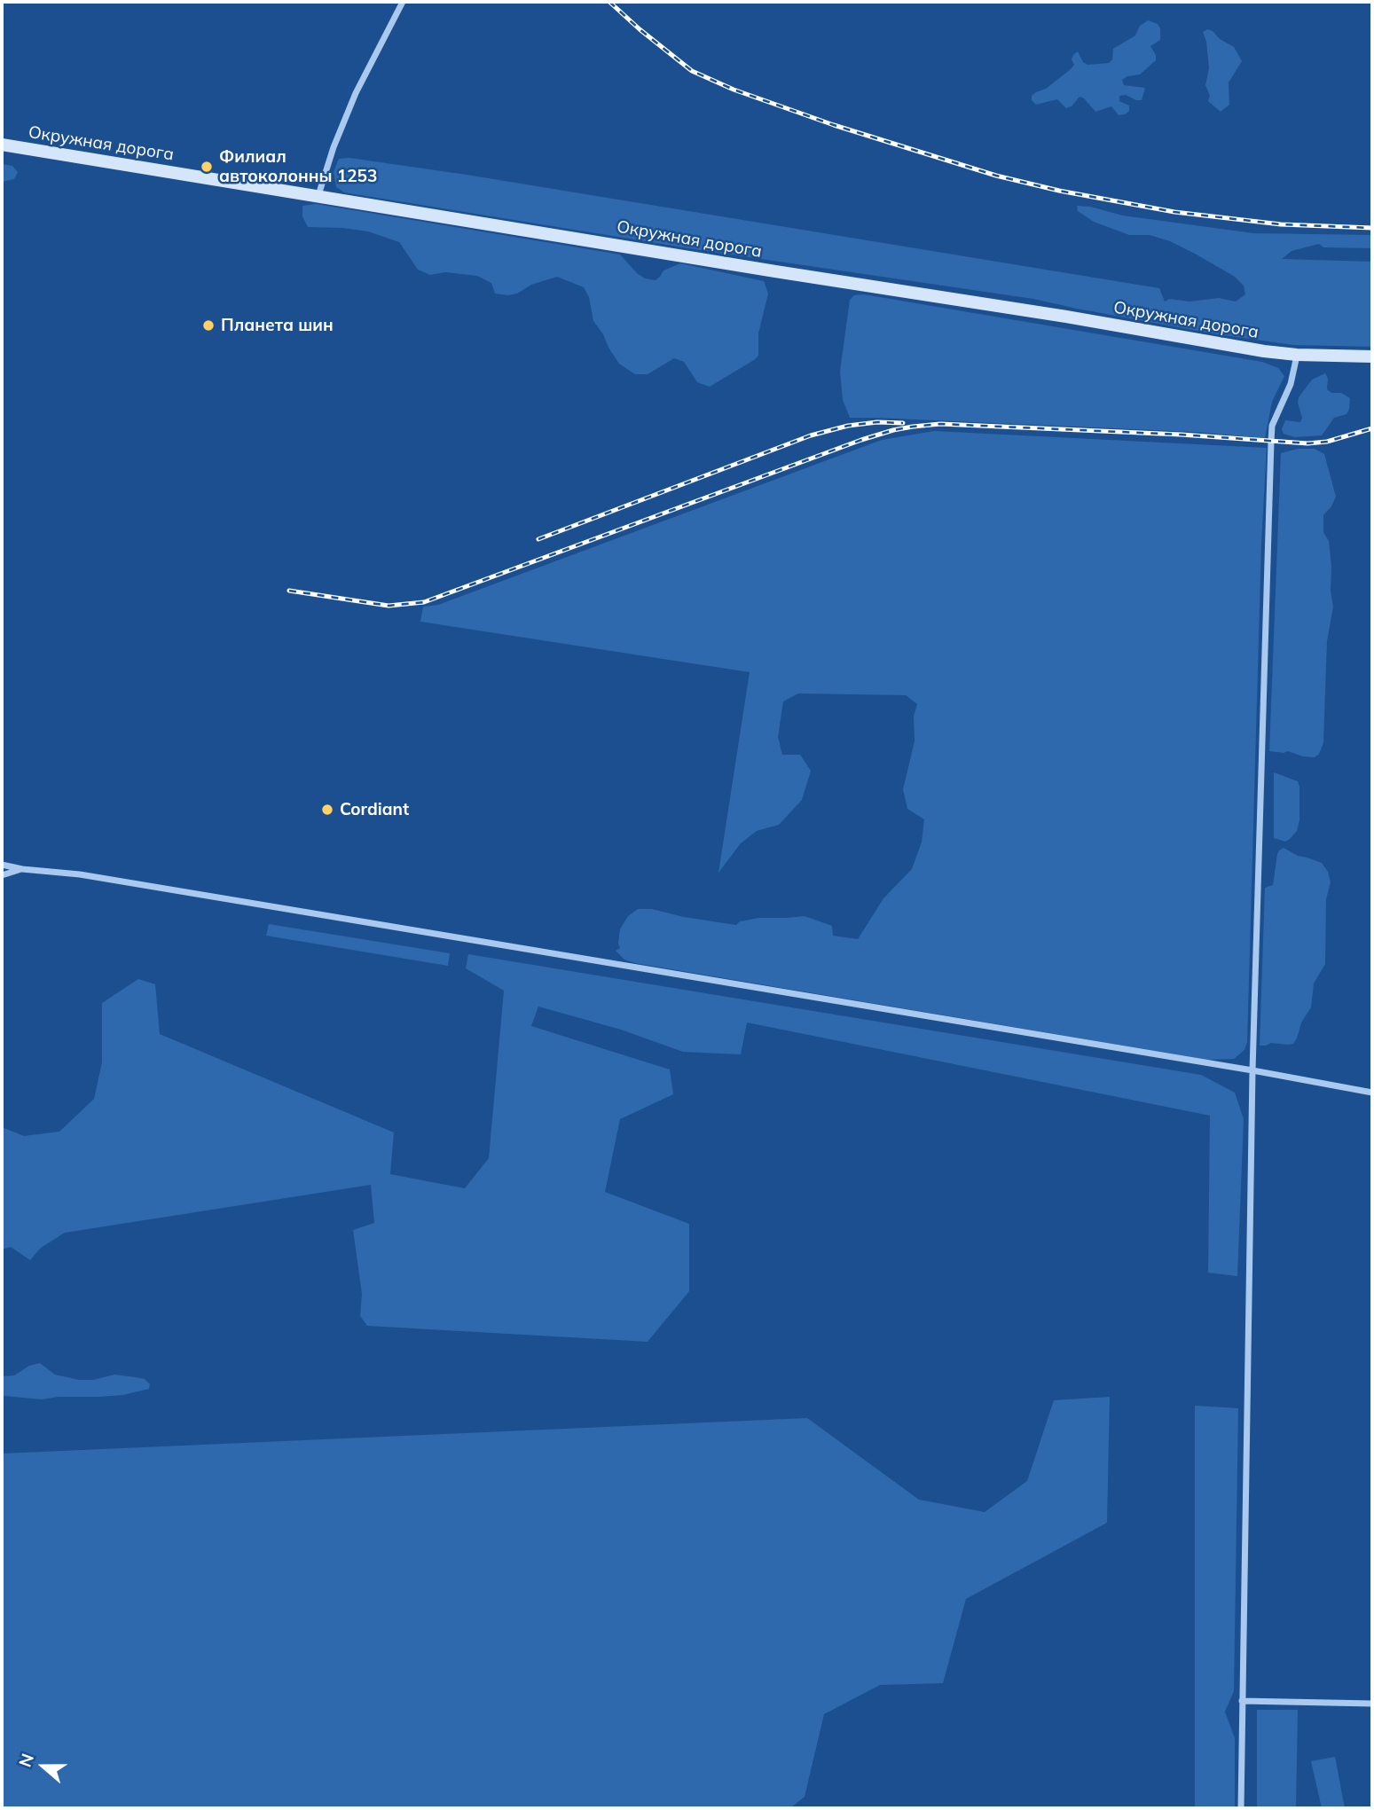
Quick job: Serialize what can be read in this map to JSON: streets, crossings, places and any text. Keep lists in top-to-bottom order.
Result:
{
  "streets": {
    "main road": ["Окружная дорога"]
  },
  "places": ["Филиал автоколонны 1253", "Планета шин", "Cordiant"],
  "north": "left"
}
